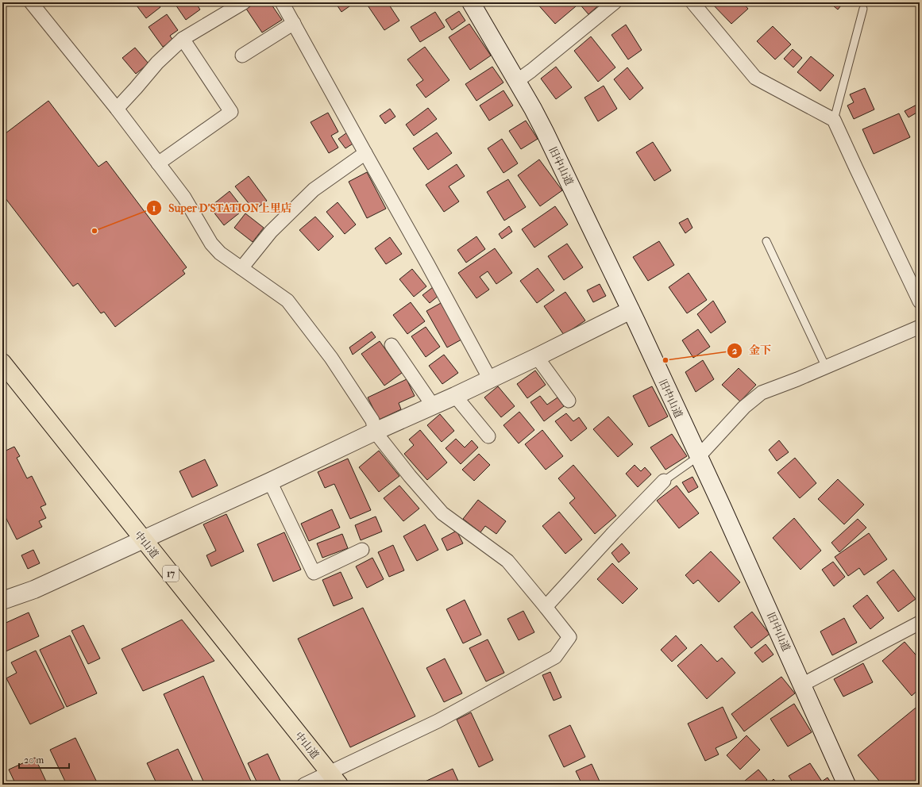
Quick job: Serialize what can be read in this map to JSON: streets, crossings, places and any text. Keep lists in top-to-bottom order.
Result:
{
  "streets": {
    "highway": ["中山道", "17"],
    "main road": ["旧中山道"]
  },
  "places": ["Super D'STATION上里店", "金下"],
  "scale_bar": "20 m"
}
